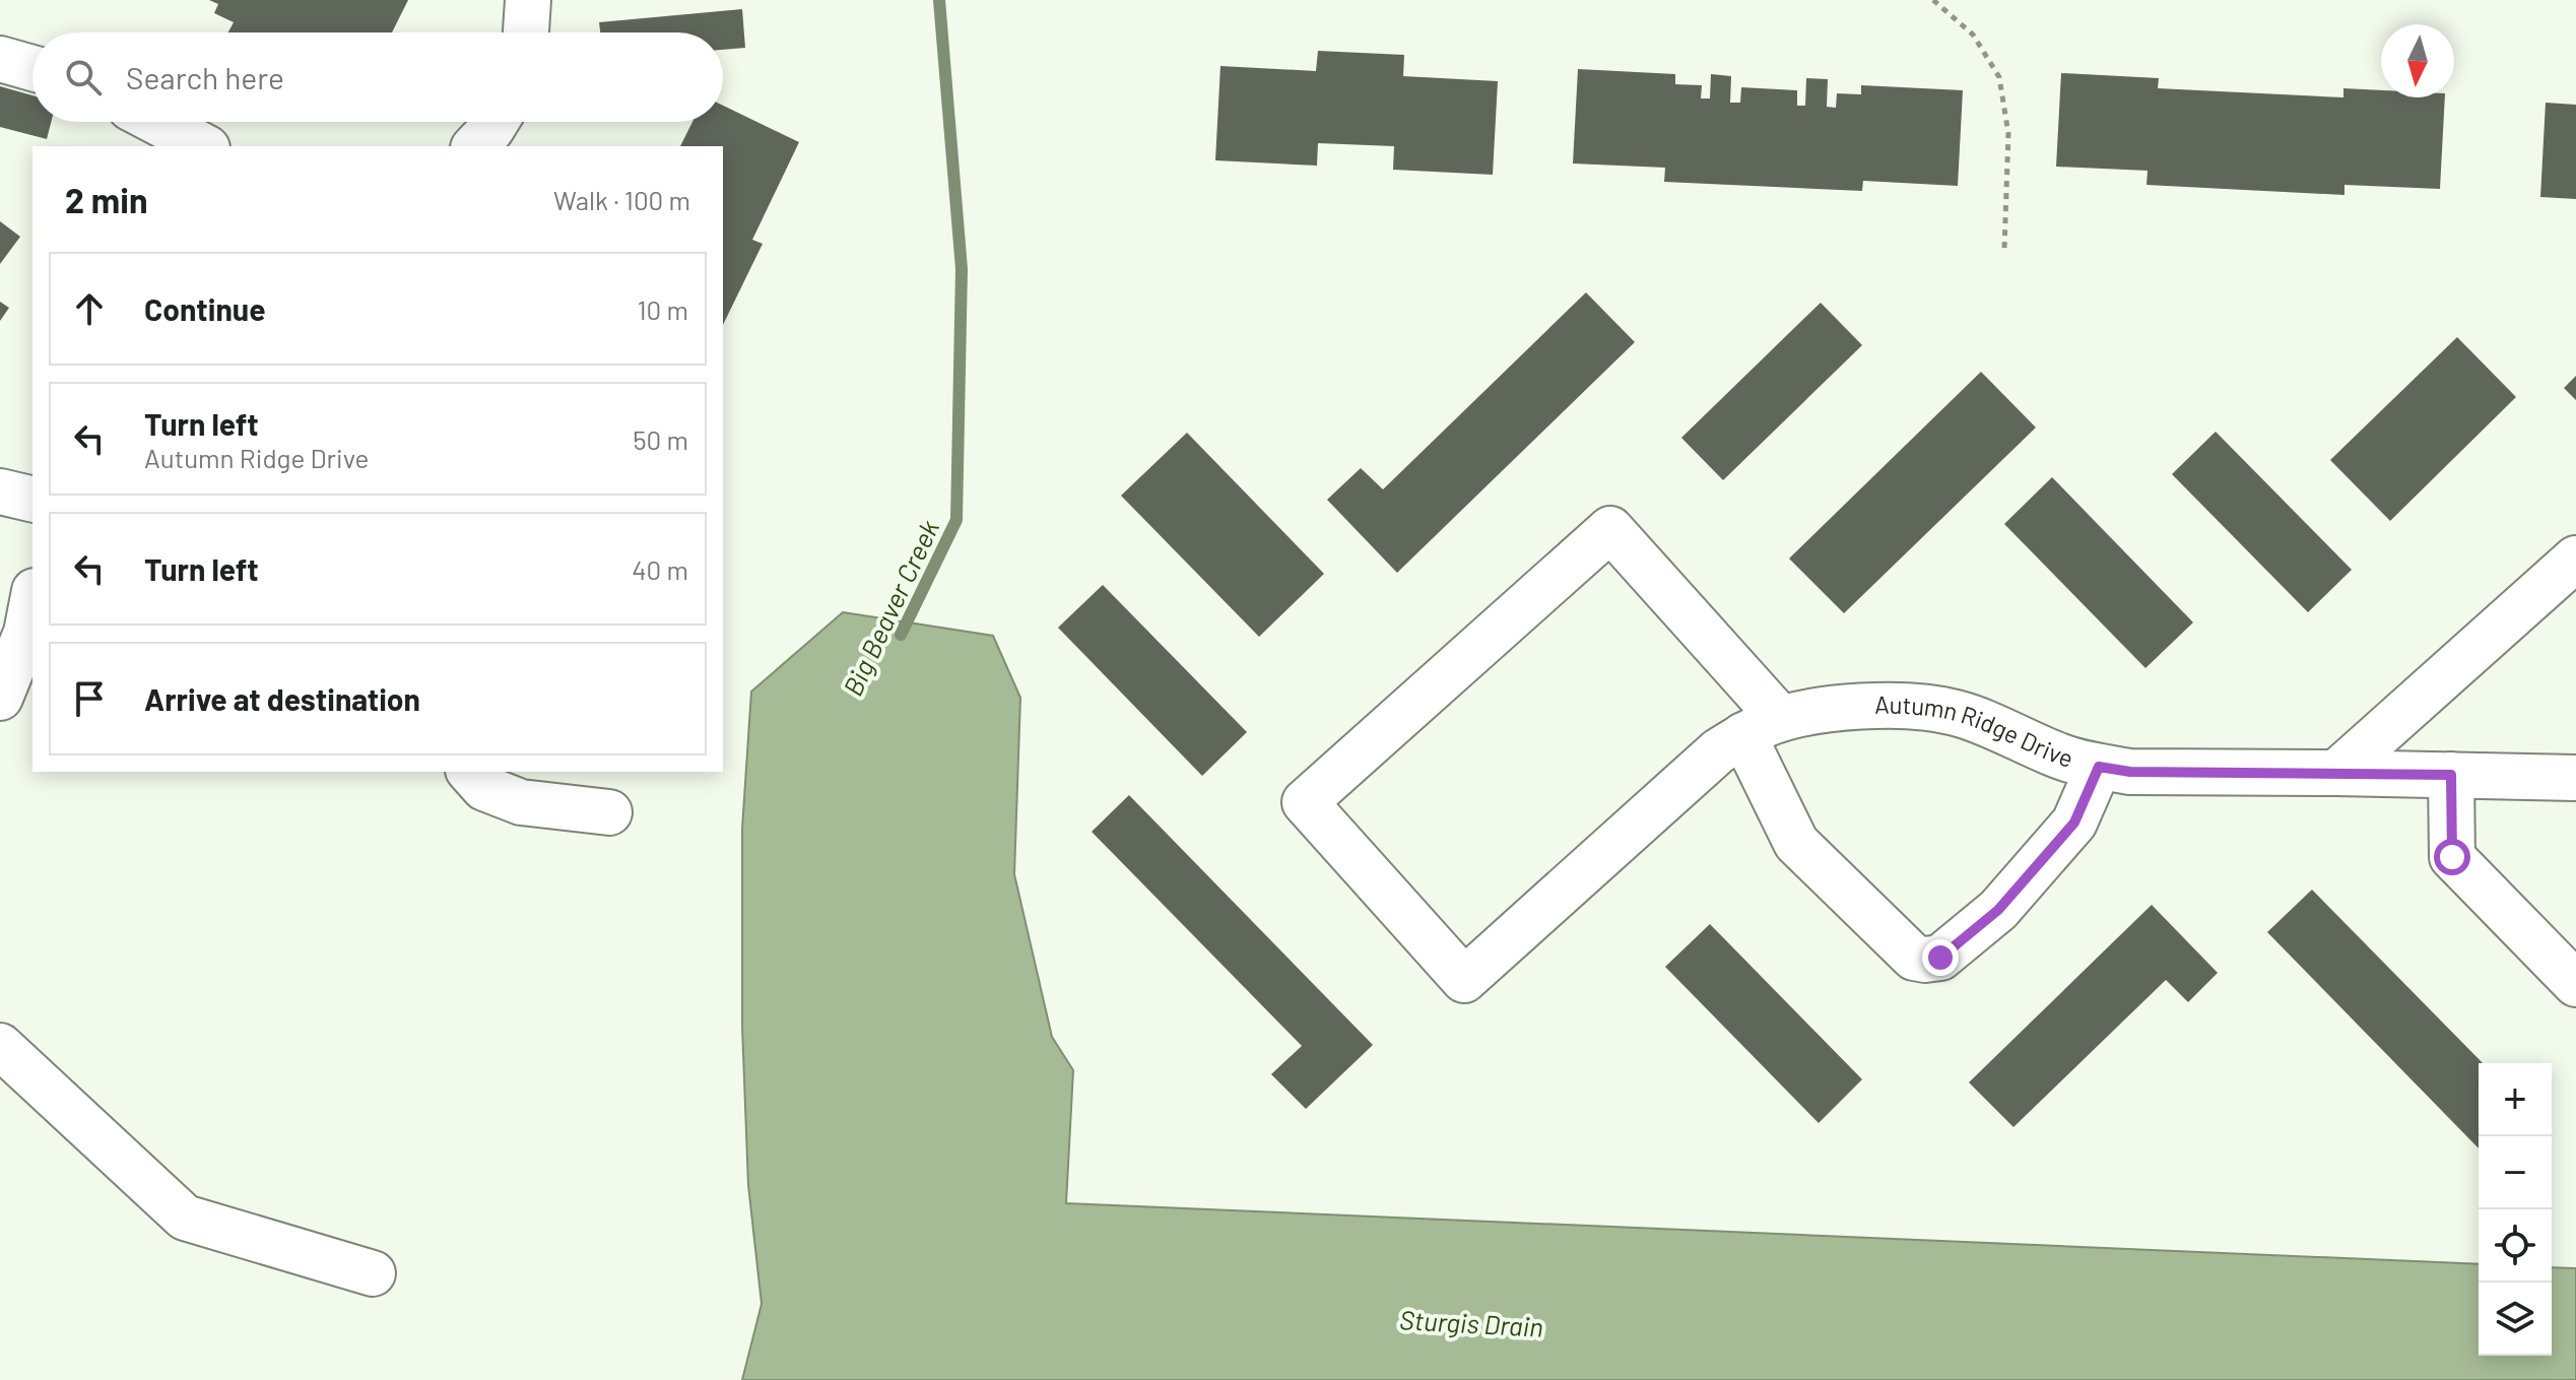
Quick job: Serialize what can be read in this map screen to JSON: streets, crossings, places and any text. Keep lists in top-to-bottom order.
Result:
{
  "streets": {
    "street": ["Autumn Ridge Drive"]
  },
  "water": ["Big Beaver Creek", "Sturgis Drain"],
  "north": "bottom",
  "page": {
    "search": "Search here",
    "heading": ["2 min", "Walk · 100 m"],
    "list": [
      ["Continue", "10 m"],
      ["Turn left", "Autumn Ridge Drive", "50 m"],
      ["Turn left", "40 m"],
      "Arrive at destination"
    ],
    "map_buttons": ["+", "−"]
  }
}
